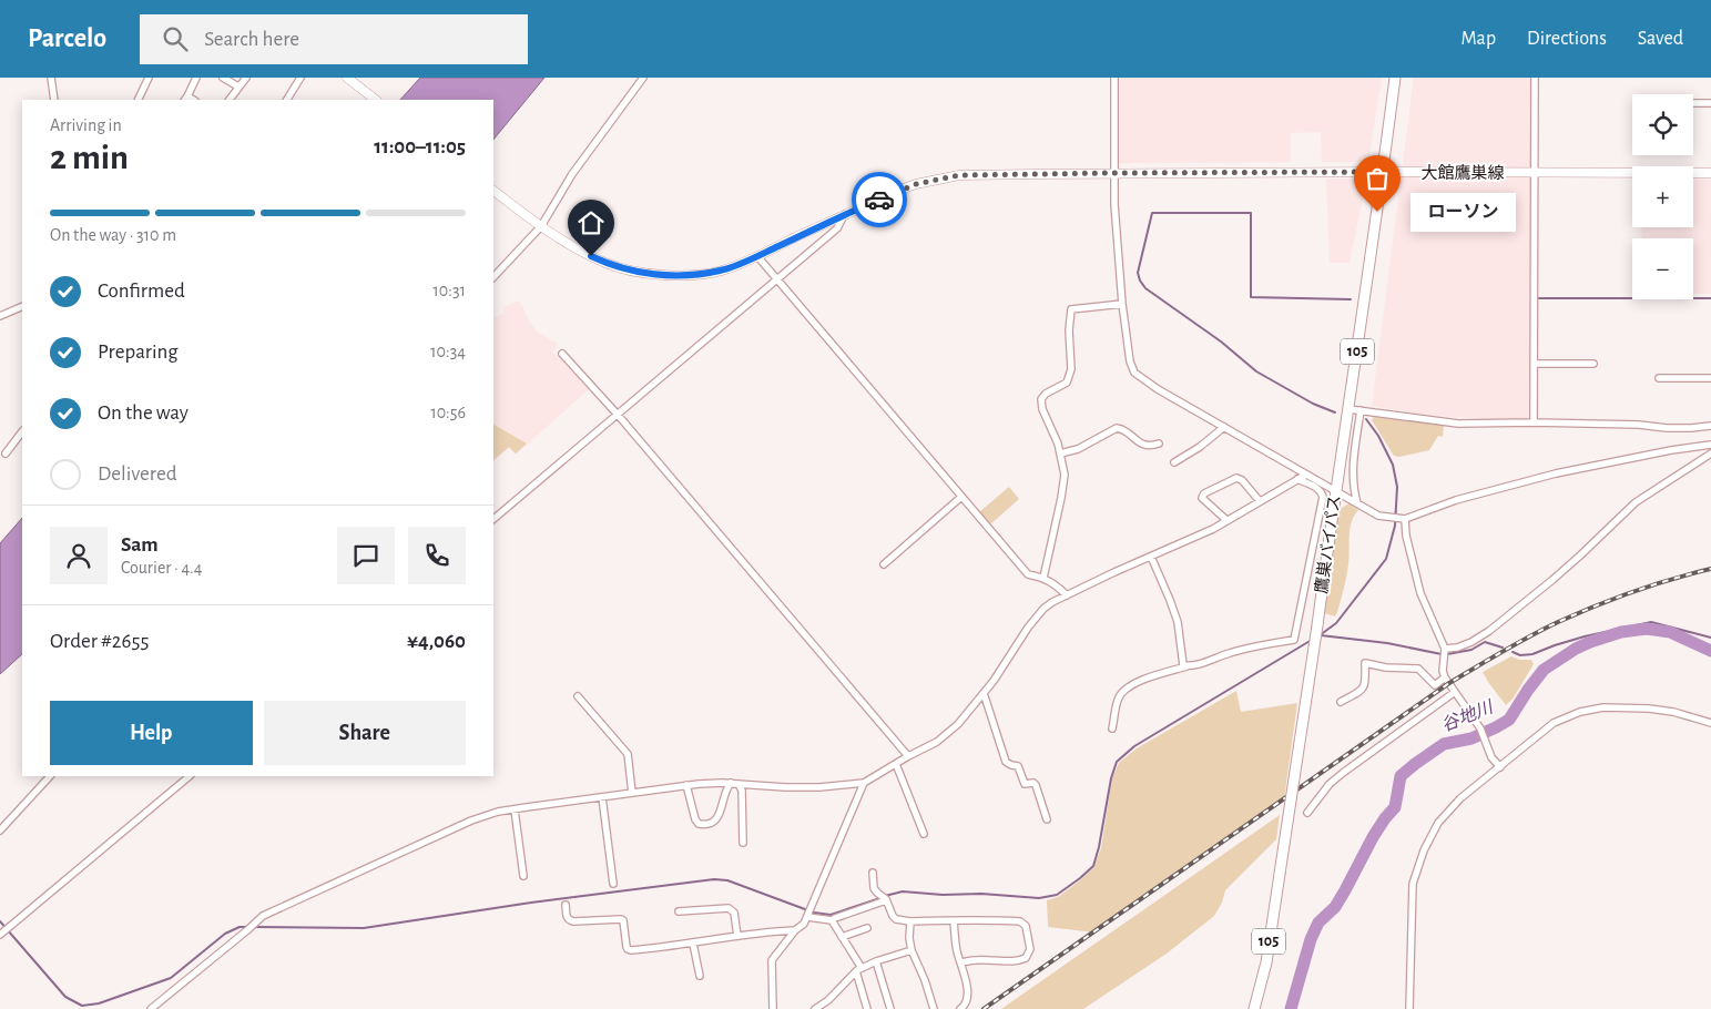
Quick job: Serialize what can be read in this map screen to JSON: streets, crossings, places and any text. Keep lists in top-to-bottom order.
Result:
{
  "streets": {
    "highway": ["105", "鷹巣バイパス"],
    "main road": ["大館鷹巣線"]
  },
  "crossings": [
    ["大館鷹巣線", "鷹巣バイパス"]
  ],
  "water": ["谷地川"],
  "places": ["ローソン"],
  "page": {
    "header": "Parcelo",
    "search": "Search here",
    "nav": ["Map", "Directions", "Saved"],
    "map_buttons": ["+", "−"],
    "heading": ["2 min", "Arriving in", "11:00–11:05"],
    "panel": [
      "Sam",
      "Courier · 4.4",
      "Order #2655",
      "¥4,060"
    ],
    "bubble": "ローソン",
    "bar": "On the way · 310 m",
    "list": [
      ["Confirmed", "10:31"],
      ["Preparing", "10:34"],
      ["On the way", "10:56"],
      "Delivered"
    ],
    "buttons": ["Help", "Share"]
  }
}
